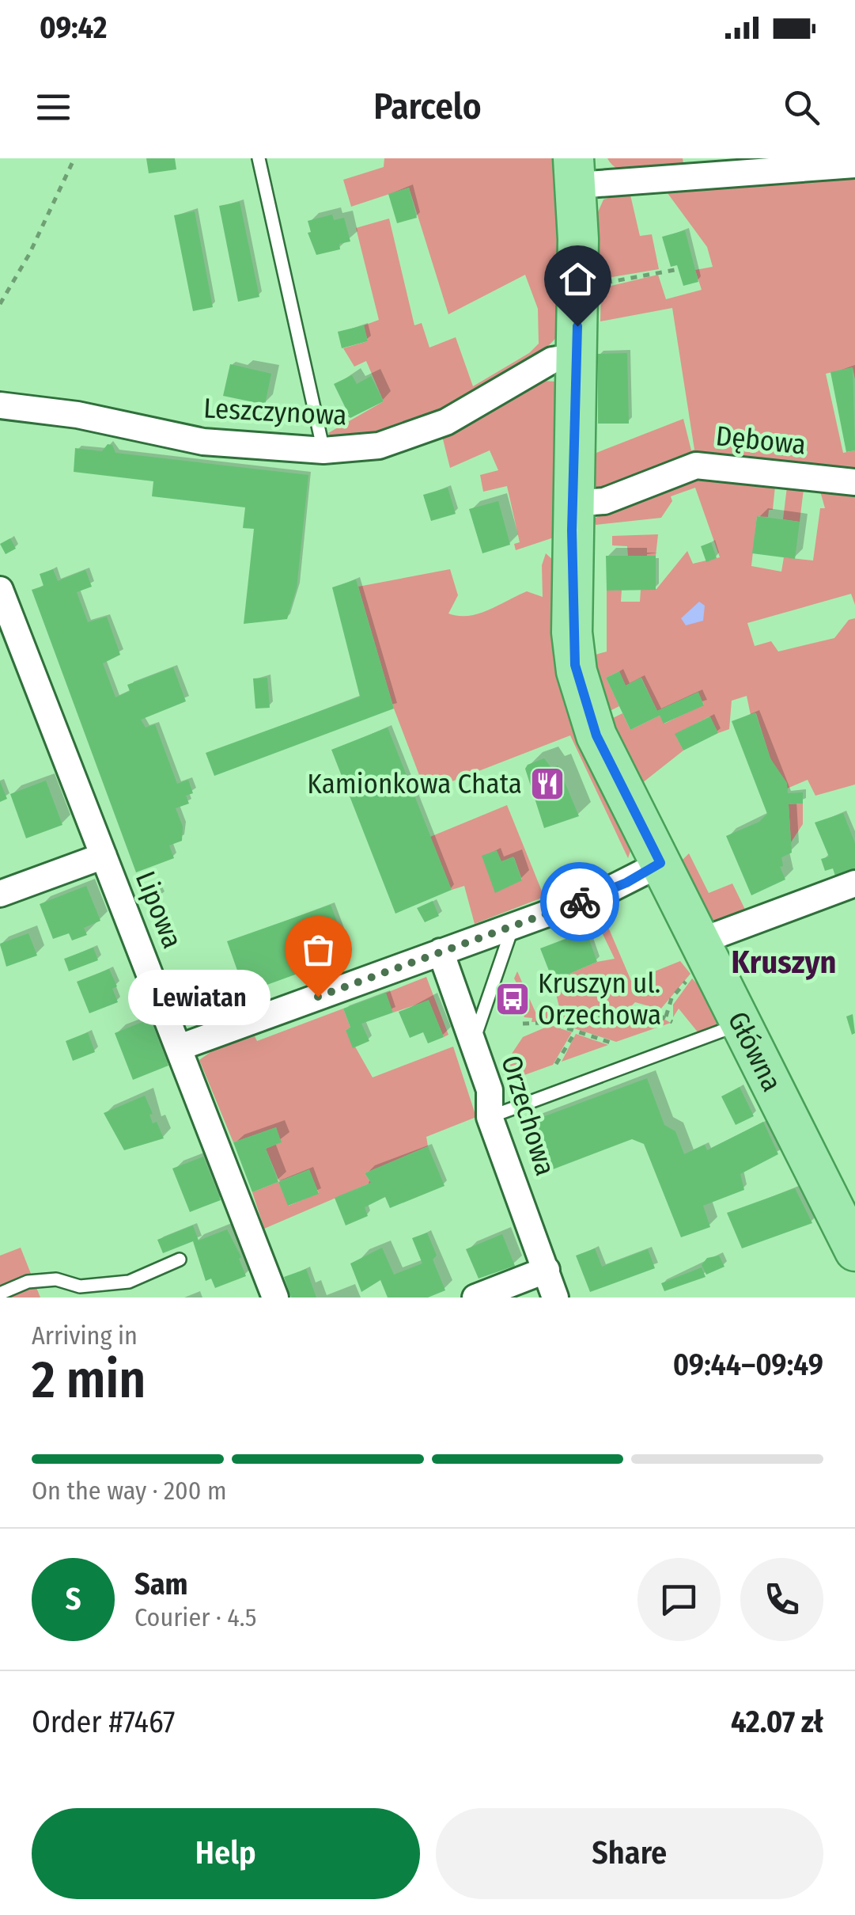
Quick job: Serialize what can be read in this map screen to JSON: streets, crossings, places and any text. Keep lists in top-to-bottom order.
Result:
{
  "streets": {
    "main road": ["Główna"],
    "street": [
      "Leszczynowa",
      "Dębowa",
      "Lipowa",
      "Orzechowa"
    ]
  },
  "crossings": [
    ["Leszczynowa", "Główna"],
    ["Dębowa", "Główna"]
  ],
  "districts": ["Kruszyn"],
  "places": {
    "restaurant": ["Kamionkowa Chata"],
    "other": ["Lewiatan"],
    "bus stop": ["Kruszyn ul. Orzechowa"]
  },
  "page": {
    "status": "09:42",
    "header": "Parcelo",
    "bubble": "Lewiatan",
    "heading": ["2 min", "Arriving in", "09:44–09:49"],
    "panel": [
      "Sam",
      "Courier · 4.5",
      "Order #7467",
      "42.07 zł"
    ],
    "bar": "On the way · 200 m",
    "round": "S",
    "buttons": ["Help", "Share"]
  }
}
